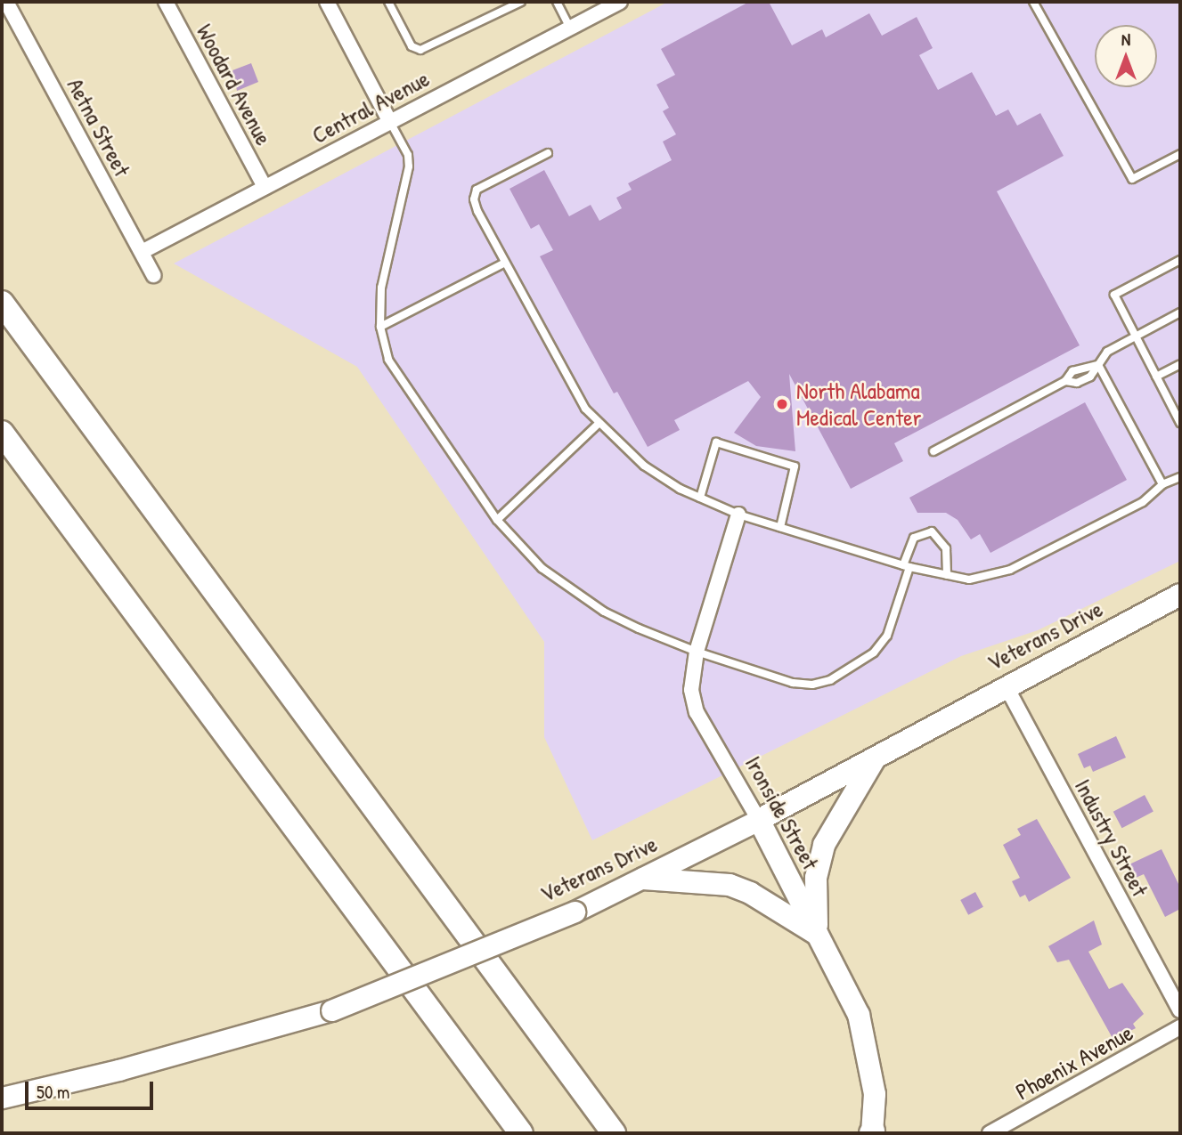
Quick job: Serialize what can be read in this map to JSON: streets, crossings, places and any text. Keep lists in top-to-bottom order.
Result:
{
  "streets": {
    "main road": ["Veterans Drive", "Ironside Street"],
    "street": [
      "Woodard Avenue",
      "Central Avenue",
      "Aetna Street",
      "Industry Street",
      "Phoenix Avenue"
    ]
  },
  "crossings": [
    ["Woodard Avenue", "Central Avenue"],
    ["Central Avenue", "Aetna Street"],
    ["Veterans Drive", "Ironside Street"],
    ["Veterans Drive", "Industry Street"]
  ],
  "places": ["North Alabama Medical Center"],
  "scale_bar": "50 m",
  "north": "top"
}
